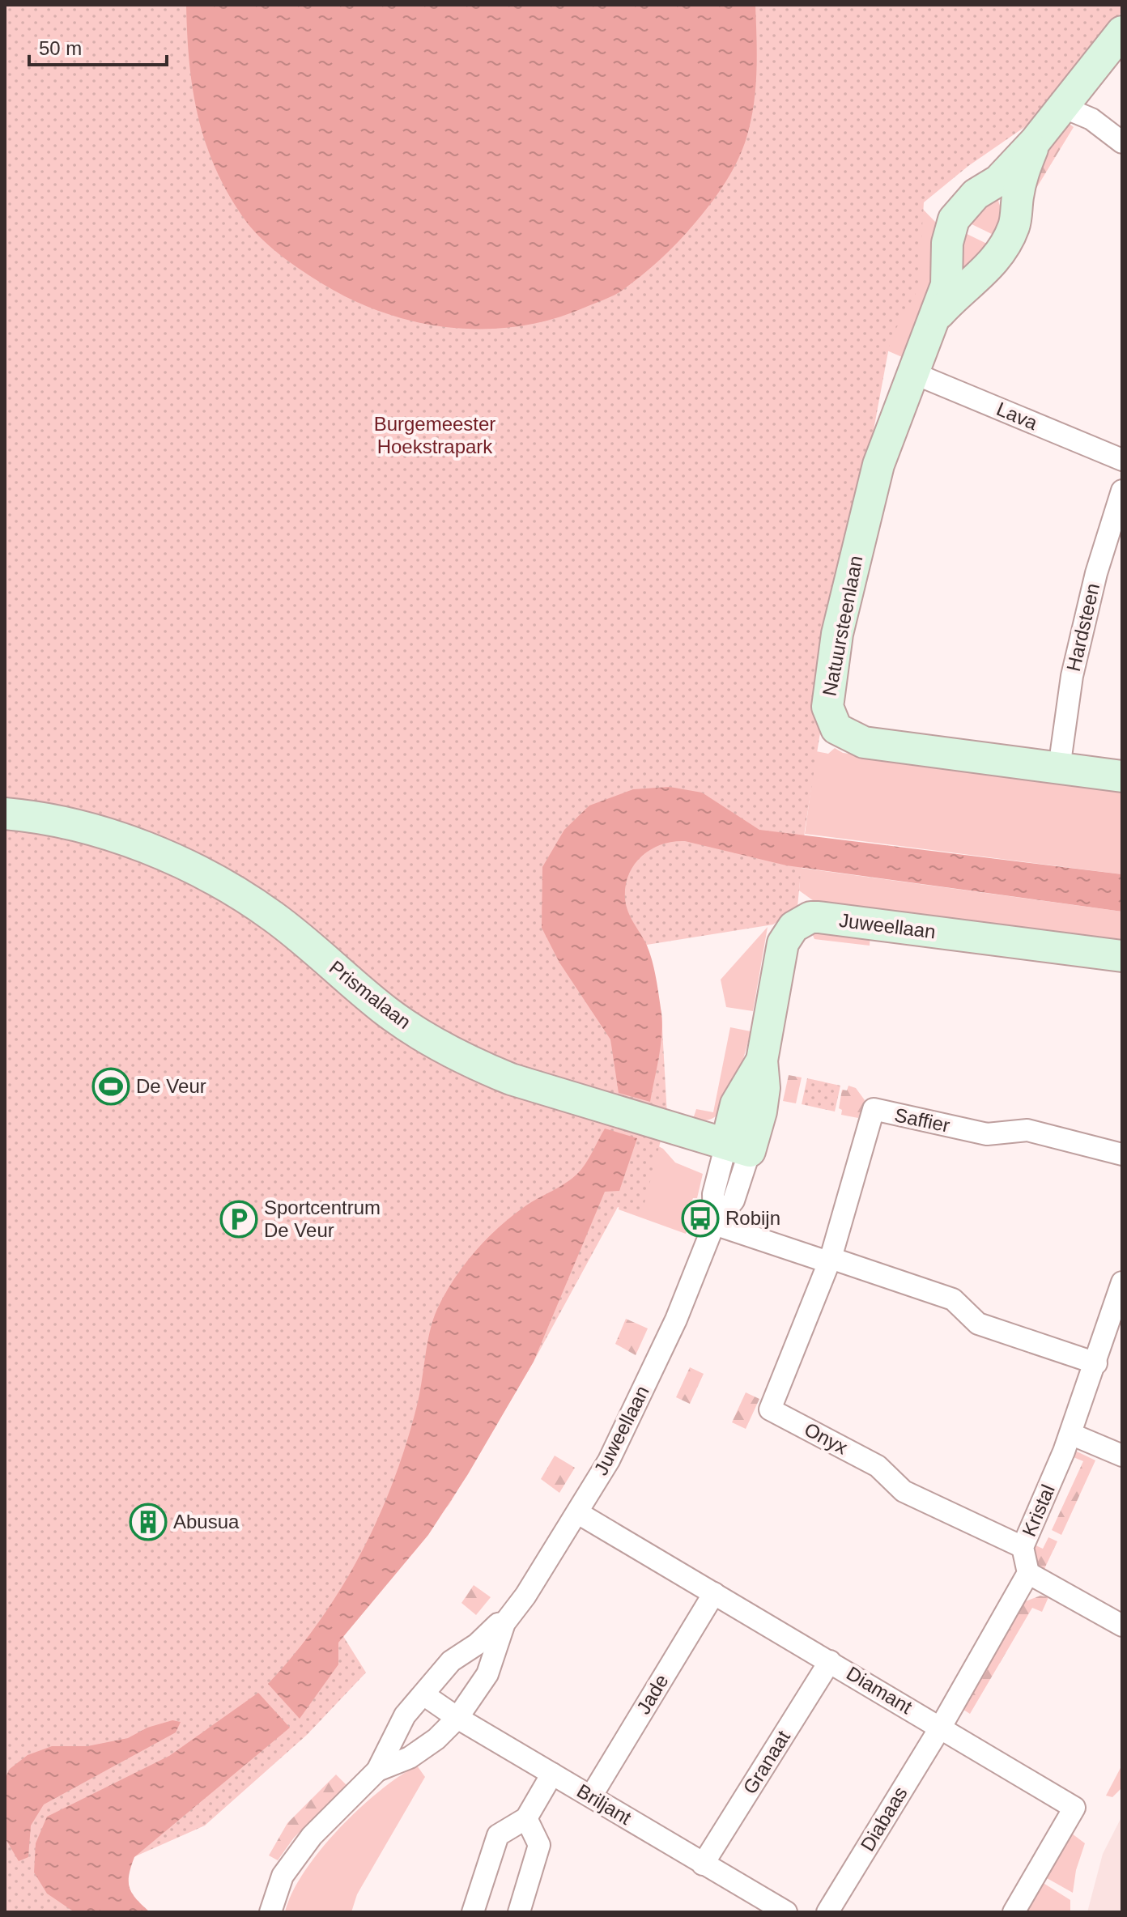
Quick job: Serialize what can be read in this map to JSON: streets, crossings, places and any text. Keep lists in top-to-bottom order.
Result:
{
  "streets": {
    "street": [
      "Lava",
      "Natuursteenlaan",
      "Hardsteen",
      "Juweellaan",
      "Prismalaan",
      "Saffier",
      "Onyx",
      "Kristal",
      "Diamant",
      "Jade",
      "Granaat",
      "Briljant",
      "Diabaas"
    ]
  },
  "crossings": [
    ["Lava", "Natuursteenlaan"],
    ["Natuursteenlaan", "Hardsteen"],
    ["Juweellaan", "Prismalaan"],
    ["Juweellaan", "Diamant"],
    ["Juweellaan", "Briljant"],
    ["Saffier", "Onyx"],
    ["Onyx", "Kristal"],
    ["Diamant", "Jade"],
    ["Diamant", "Granaat"],
    ["Diamant", "Diabaas"],
    ["Jade", "Briljant"],
    ["Granaat", "Briljant"]
  ],
  "parks": ["Burgemeester Hoekstrapark"],
  "places": {
    "sports": ["De Veur"],
    "bus stop": ["Robijn"],
    "parking": ["Sportcentrum De Veur"],
    "building": ["Abusua"]
  },
  "scale_bar": "50 m"
}
